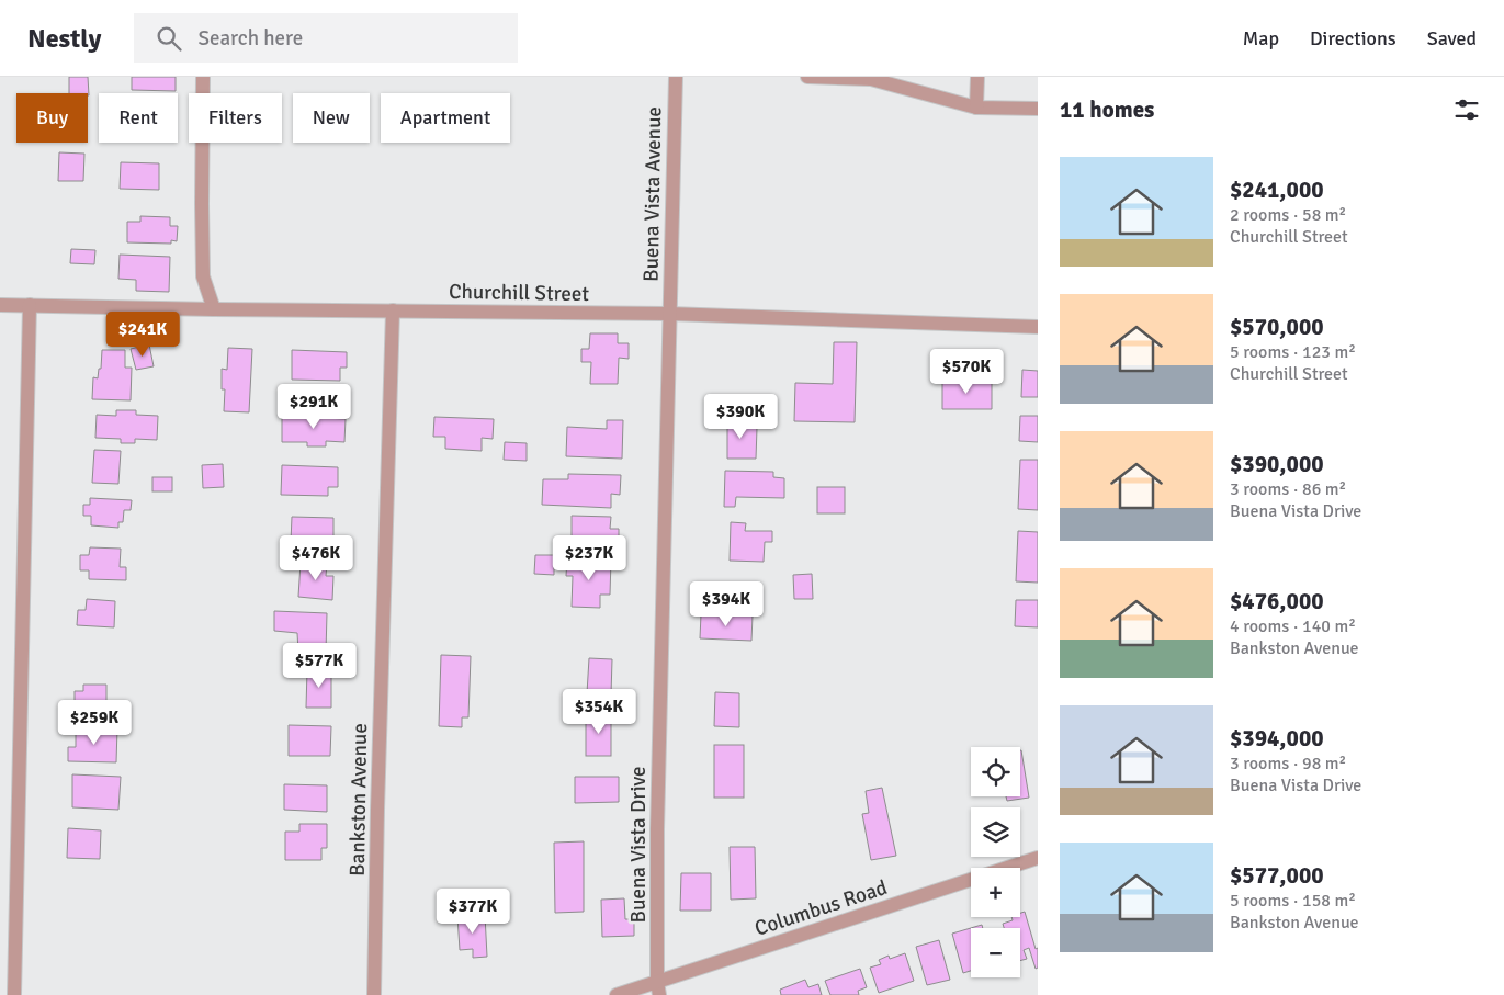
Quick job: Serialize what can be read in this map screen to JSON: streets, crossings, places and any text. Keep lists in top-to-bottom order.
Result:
{
  "streets": {
    "street": [
      "Buena Vista Avenue",
      "Churchill Street",
      "Bankston Avenue",
      "Buena Vista Drive",
      "Columbus Road"
    ]
  },
  "crossings": [
    ["Buena Vista Avenue", "Churchill Street"],
    ["Buena Vista Avenue", "Buena Vista Drive"],
    ["Churchill Street", "Bankston Avenue"],
    ["Churchill Street", "Buena Vista Drive"],
    ["Buena Vista Drive", "Columbus Road"]
  ],
  "page": {
    "header": "Nestly",
    "search": "Search here",
    "nav": ["Map", "Directions", "Saved"],
    "heading": "11 homes",
    "chip": [
      "Buy",
      "Rent",
      "Filters",
      "New",
      "Apartment"
    ],
    "list": [
      {
        "name": "$241,000",
        "note": "2 rooms · 58 m² · Churchill Street"
      },
      {
        "name": "$570,000",
        "note": "5 rooms · 123 m² · Churchill Street"
      },
      {
        "name": "$390,000",
        "note": "3 rooms · 86 m² · Buena Vista Drive"
      },
      {
        "name": "$476,000",
        "note": "4 rooms · 140 m² · Bankston Avenue"
      },
      {
        "name": "$394,000",
        "note": "3 rooms · 98 m² · Buena Vista Drive"
      },
      {
        "name": "$577,000",
        "note": "5 rooms · 158 m² · Bankston Avenue"
      }
    ],
    "price": [
      "$241K",
      "$570K",
      "$291K",
      "$390K",
      "$476K",
      "$237K",
      "$394K",
      "$577K",
      "$354K",
      "$259K",
      "$377K"
    ],
    "map_buttons": ["+", "−"]
  }
}
